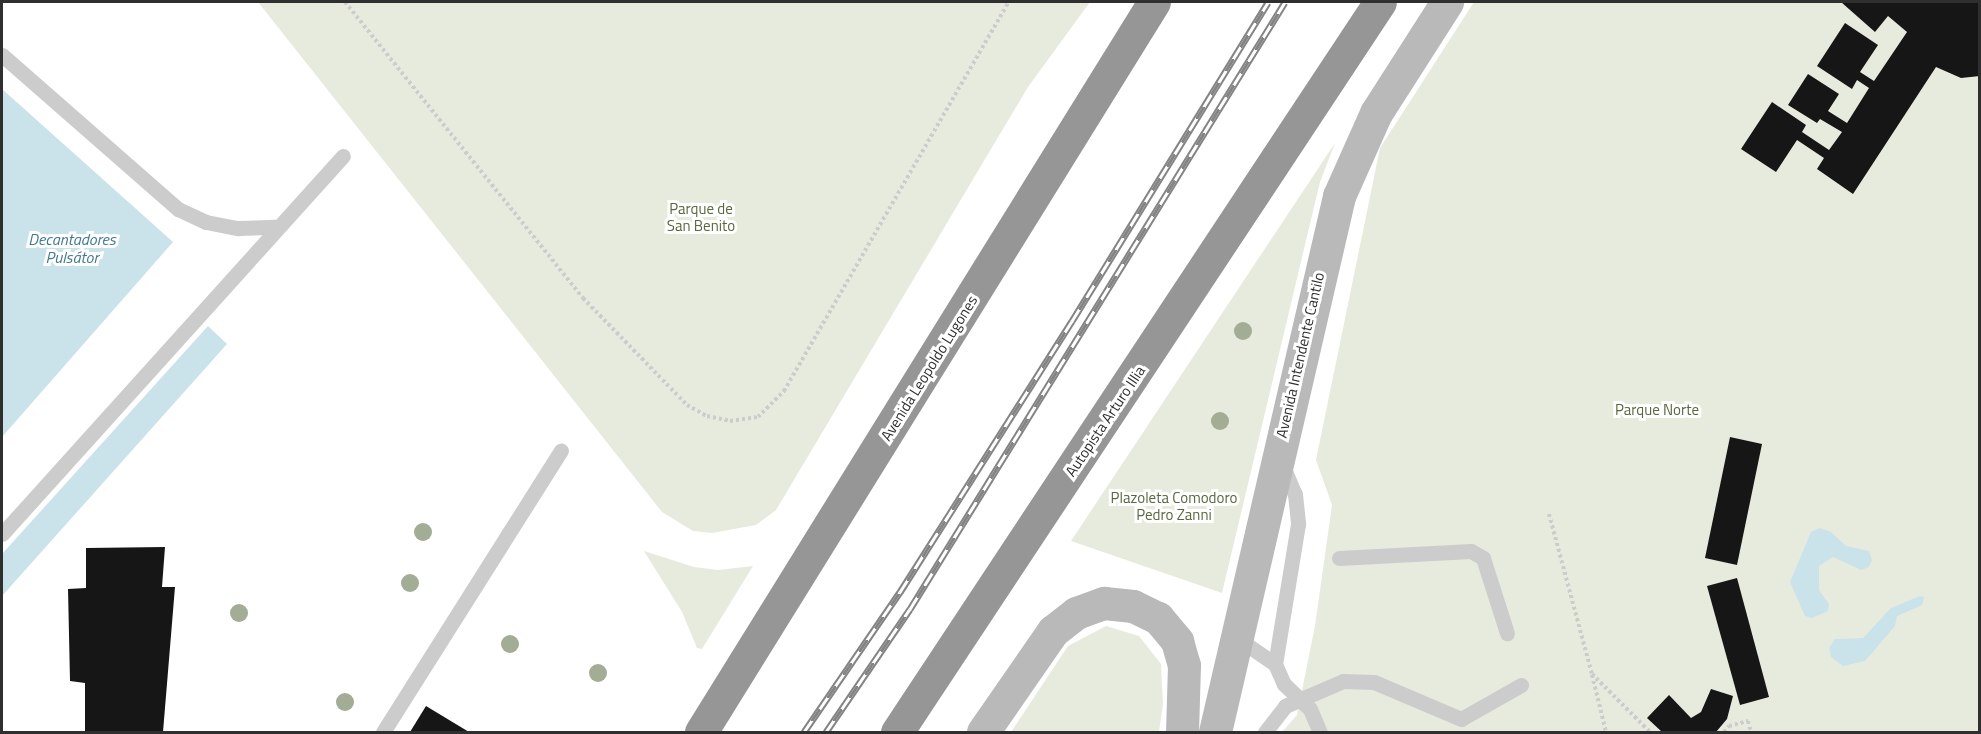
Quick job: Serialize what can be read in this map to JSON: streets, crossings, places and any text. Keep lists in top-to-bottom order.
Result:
{
  "streets": {
    "highway": ["Avenida Leopoldo Lugones", "Autopista Arturo Illia"],
    "main road": ["Avenida Intendente Cantilo"]
  },
  "water": ["Decantadores Pulsátor"],
  "parks": ["Parque de San Benito", "Parque Norte", "Plazoleta Comodoro Pedro Zanni"]
}
